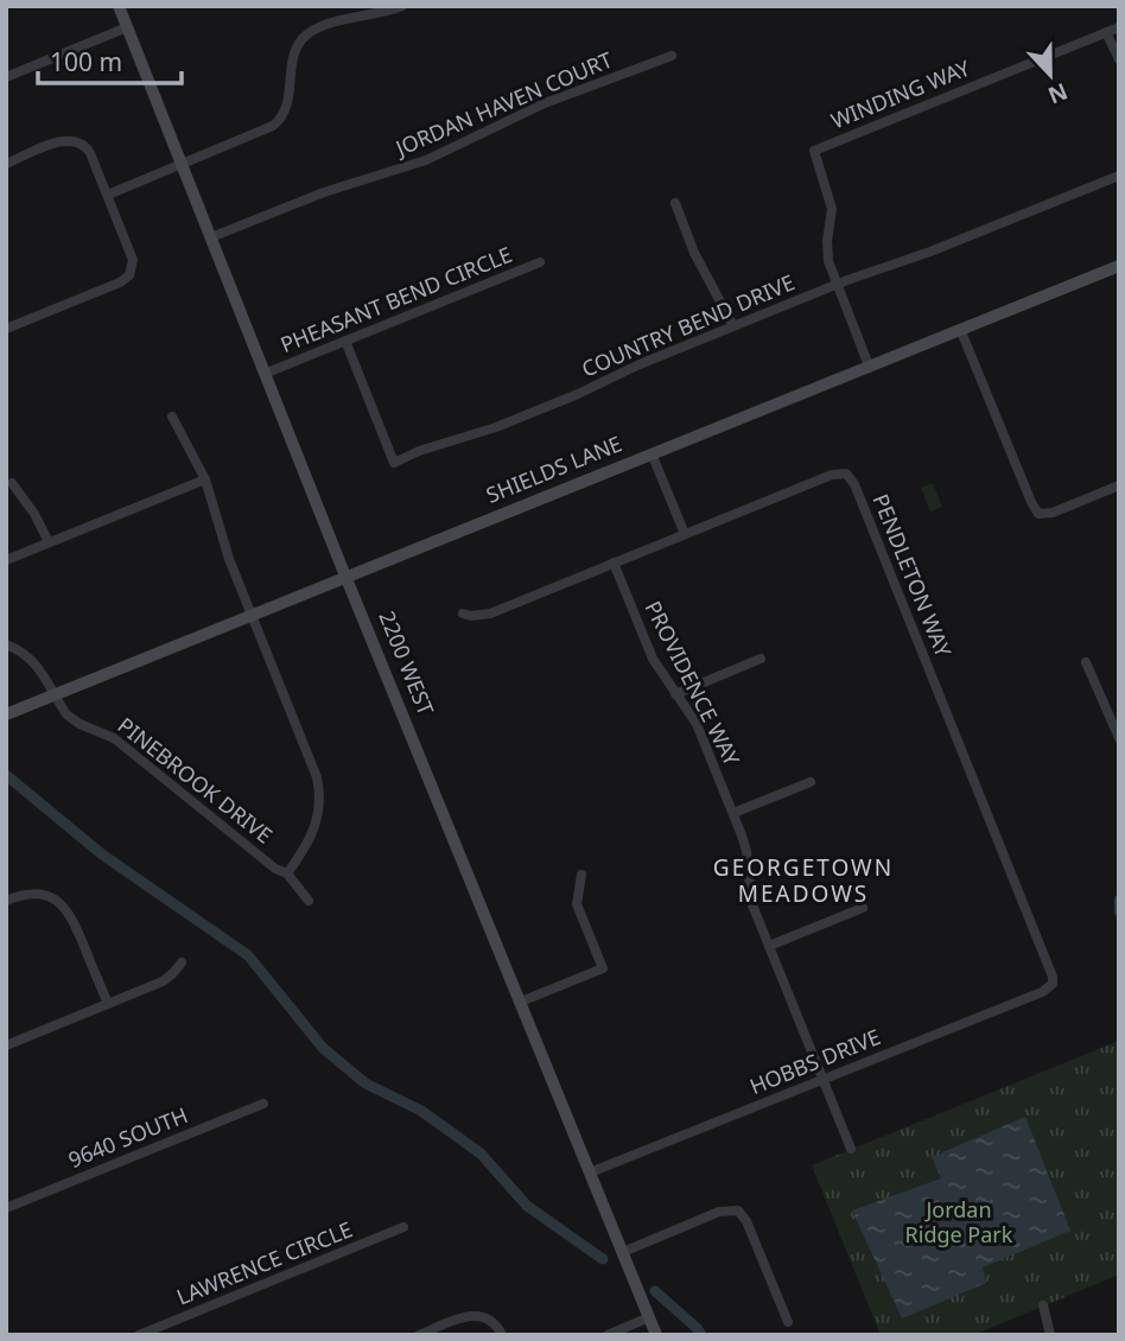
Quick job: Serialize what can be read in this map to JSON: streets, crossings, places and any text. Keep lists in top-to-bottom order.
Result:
{
  "streets": {
    "street": [
      "WINDING WAY",
      "JORDAN HAVEN COURT",
      "PHEASANT BEND CIRCLE",
      "COUNTRY BEND DRIVE",
      "SHIELDS LANE",
      "PENDLETON WAY",
      "2200 WEST",
      "PROVIDENCE WAY",
      "PINEBROOK DRIVE",
      "HOBBS DRIVE",
      "9640 SOUTH",
      "LAWRENCE CIRCLE"
    ]
  },
  "crossings": [
    ["WINDING WAY", "COUNTRY BEND DRIVE"],
    ["WINDING WAY", "SHIELDS LANE"],
    ["JORDAN HAVEN COURT", "2200 WEST"],
    ["PHEASANT BEND CIRCLE", "COUNTRY BEND DRIVE"],
    ["PHEASANT BEND CIRCLE", "2200 WEST"],
    ["SHIELDS LANE", "2200 WEST"],
    ["SHIELDS LANE", "PINEBROOK DRIVE"],
    ["PENDLETON WAY", "PROVIDENCE WAY"],
    ["PENDLETON WAY", "HOBBS DRIVE"],
    ["2200 WEST", "HOBBS DRIVE"],
    ["PROVIDENCE WAY", "HOBBS DRIVE"]
  ],
  "districts": ["GEORGETOWN MEADOWS"],
  "parks": ["Jordan Ridge Park"],
  "scale_bar": "100 m",
  "north": "bottom"
}
